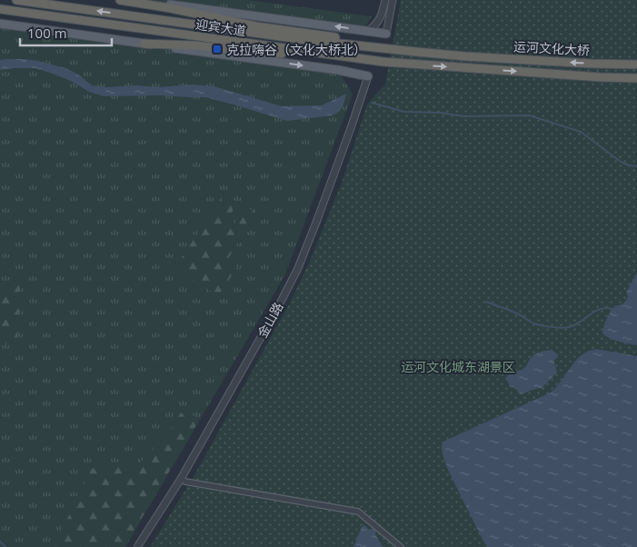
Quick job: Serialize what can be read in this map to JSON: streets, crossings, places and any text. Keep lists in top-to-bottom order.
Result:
{
  "streets": {
    "highway": ["迎宾大道", "运河文化大桥"],
    "street": ["金山路"]
  },
  "crossings": [
    ["迎宾大道", "运河文化大桥"]
  ],
  "parks": ["运河文化城东湖景区"],
  "places": {
    "transit": ["克拉嗨谷（文化大桥北）"]
  },
  "scale_bar": "100 m"
}
